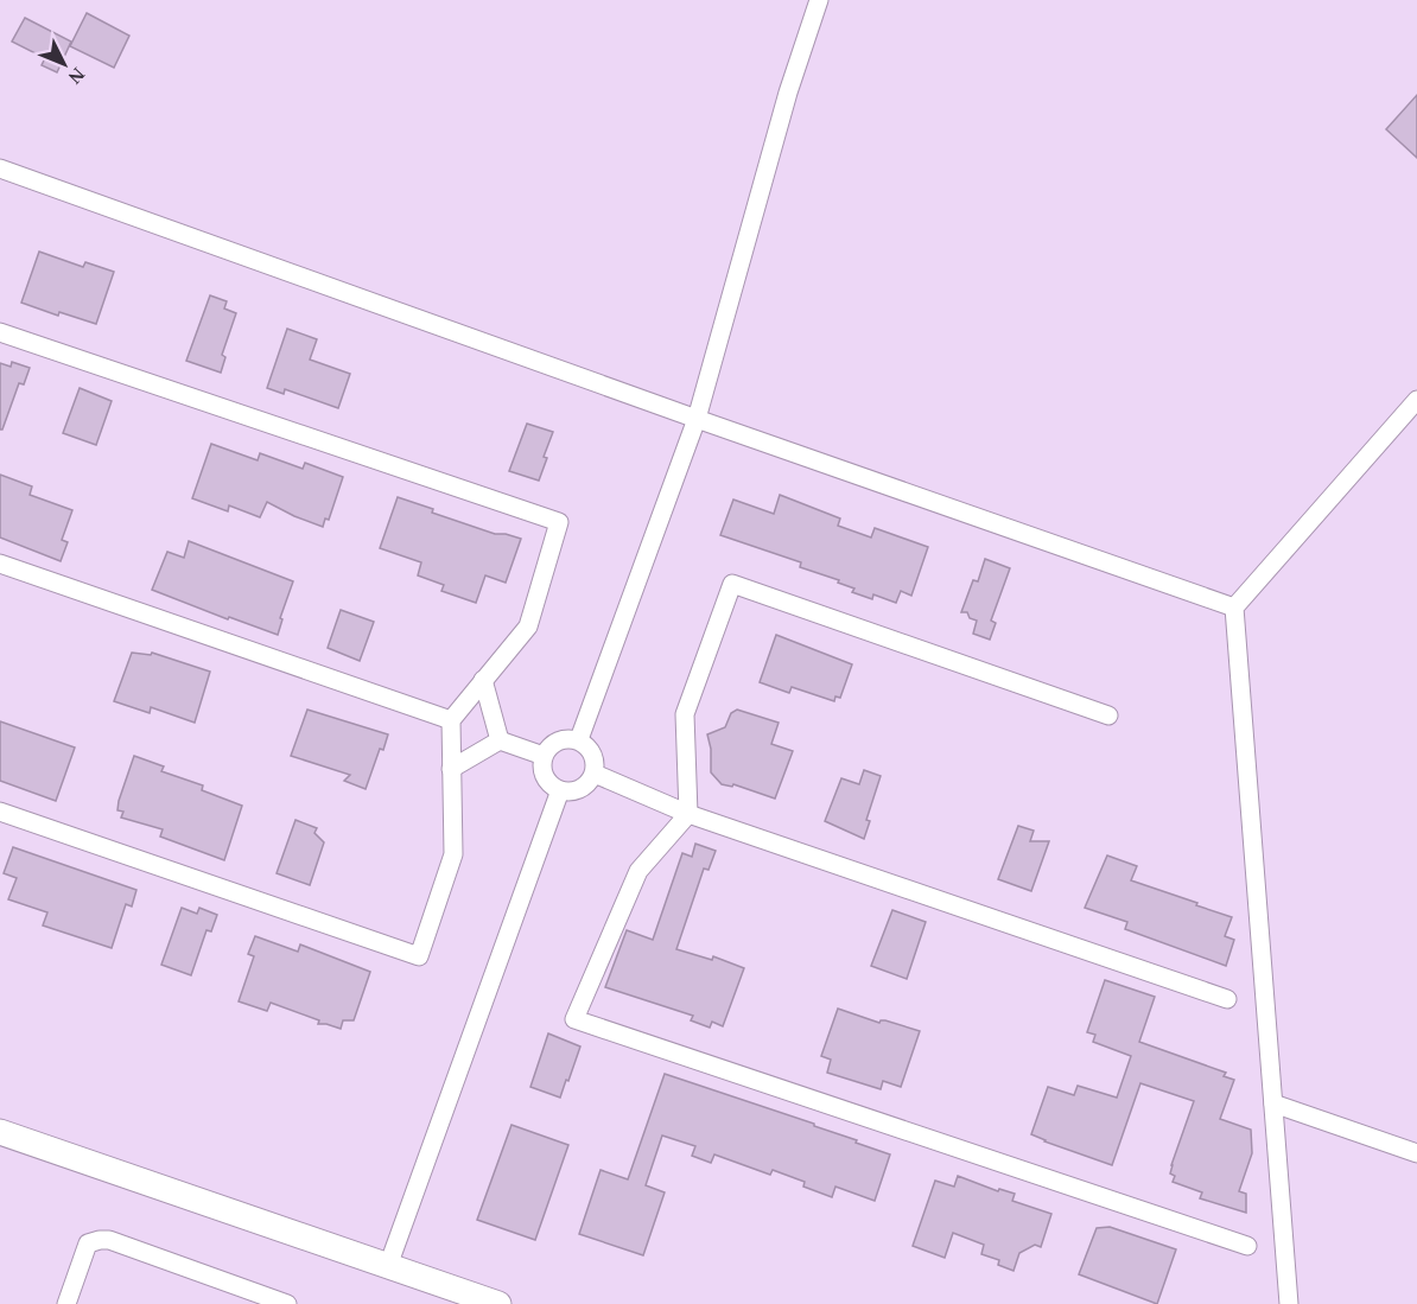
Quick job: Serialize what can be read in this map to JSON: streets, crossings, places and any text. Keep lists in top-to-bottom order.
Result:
{
  "north": "bottom right"
}
